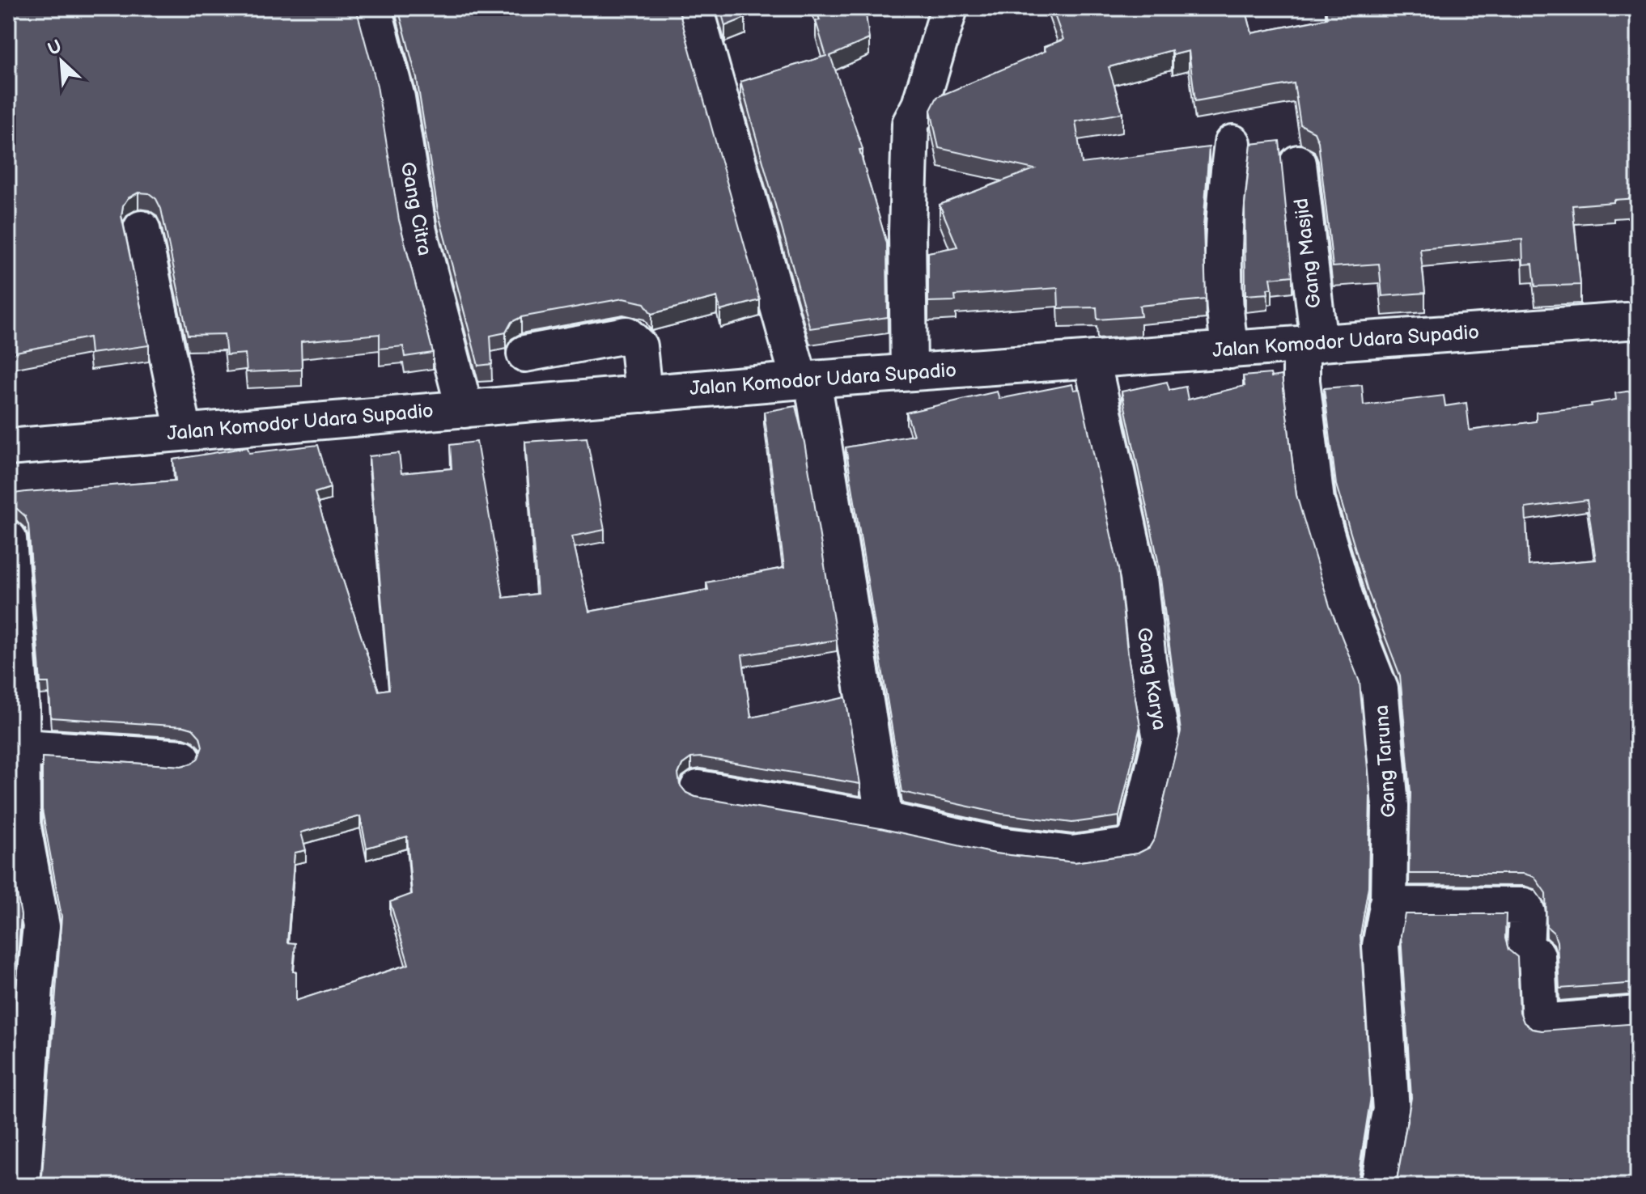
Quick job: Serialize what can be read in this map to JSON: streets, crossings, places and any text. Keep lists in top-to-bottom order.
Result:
{
  "streets": {
    "street": [
      "Gang Citra",
      "Gang Masjid",
      "Jalan Komodor Udara Supadio",
      "Gang Karya",
      "Gang Taruna"
    ]
  },
  "crossings": [
    ["Gang Citra", "Jalan Komodor Udara Supadio"],
    ["Gang Masjid", "Jalan Komodor Udara Supadio"],
    ["Gang Masjid", "Gang Taruna"],
    ["Jalan Komodor Udara Supadio", "Gang Karya"],
    ["Jalan Komodor Udara Supadio", "Gang Taruna"]
  ],
  "north": "top left"
}
